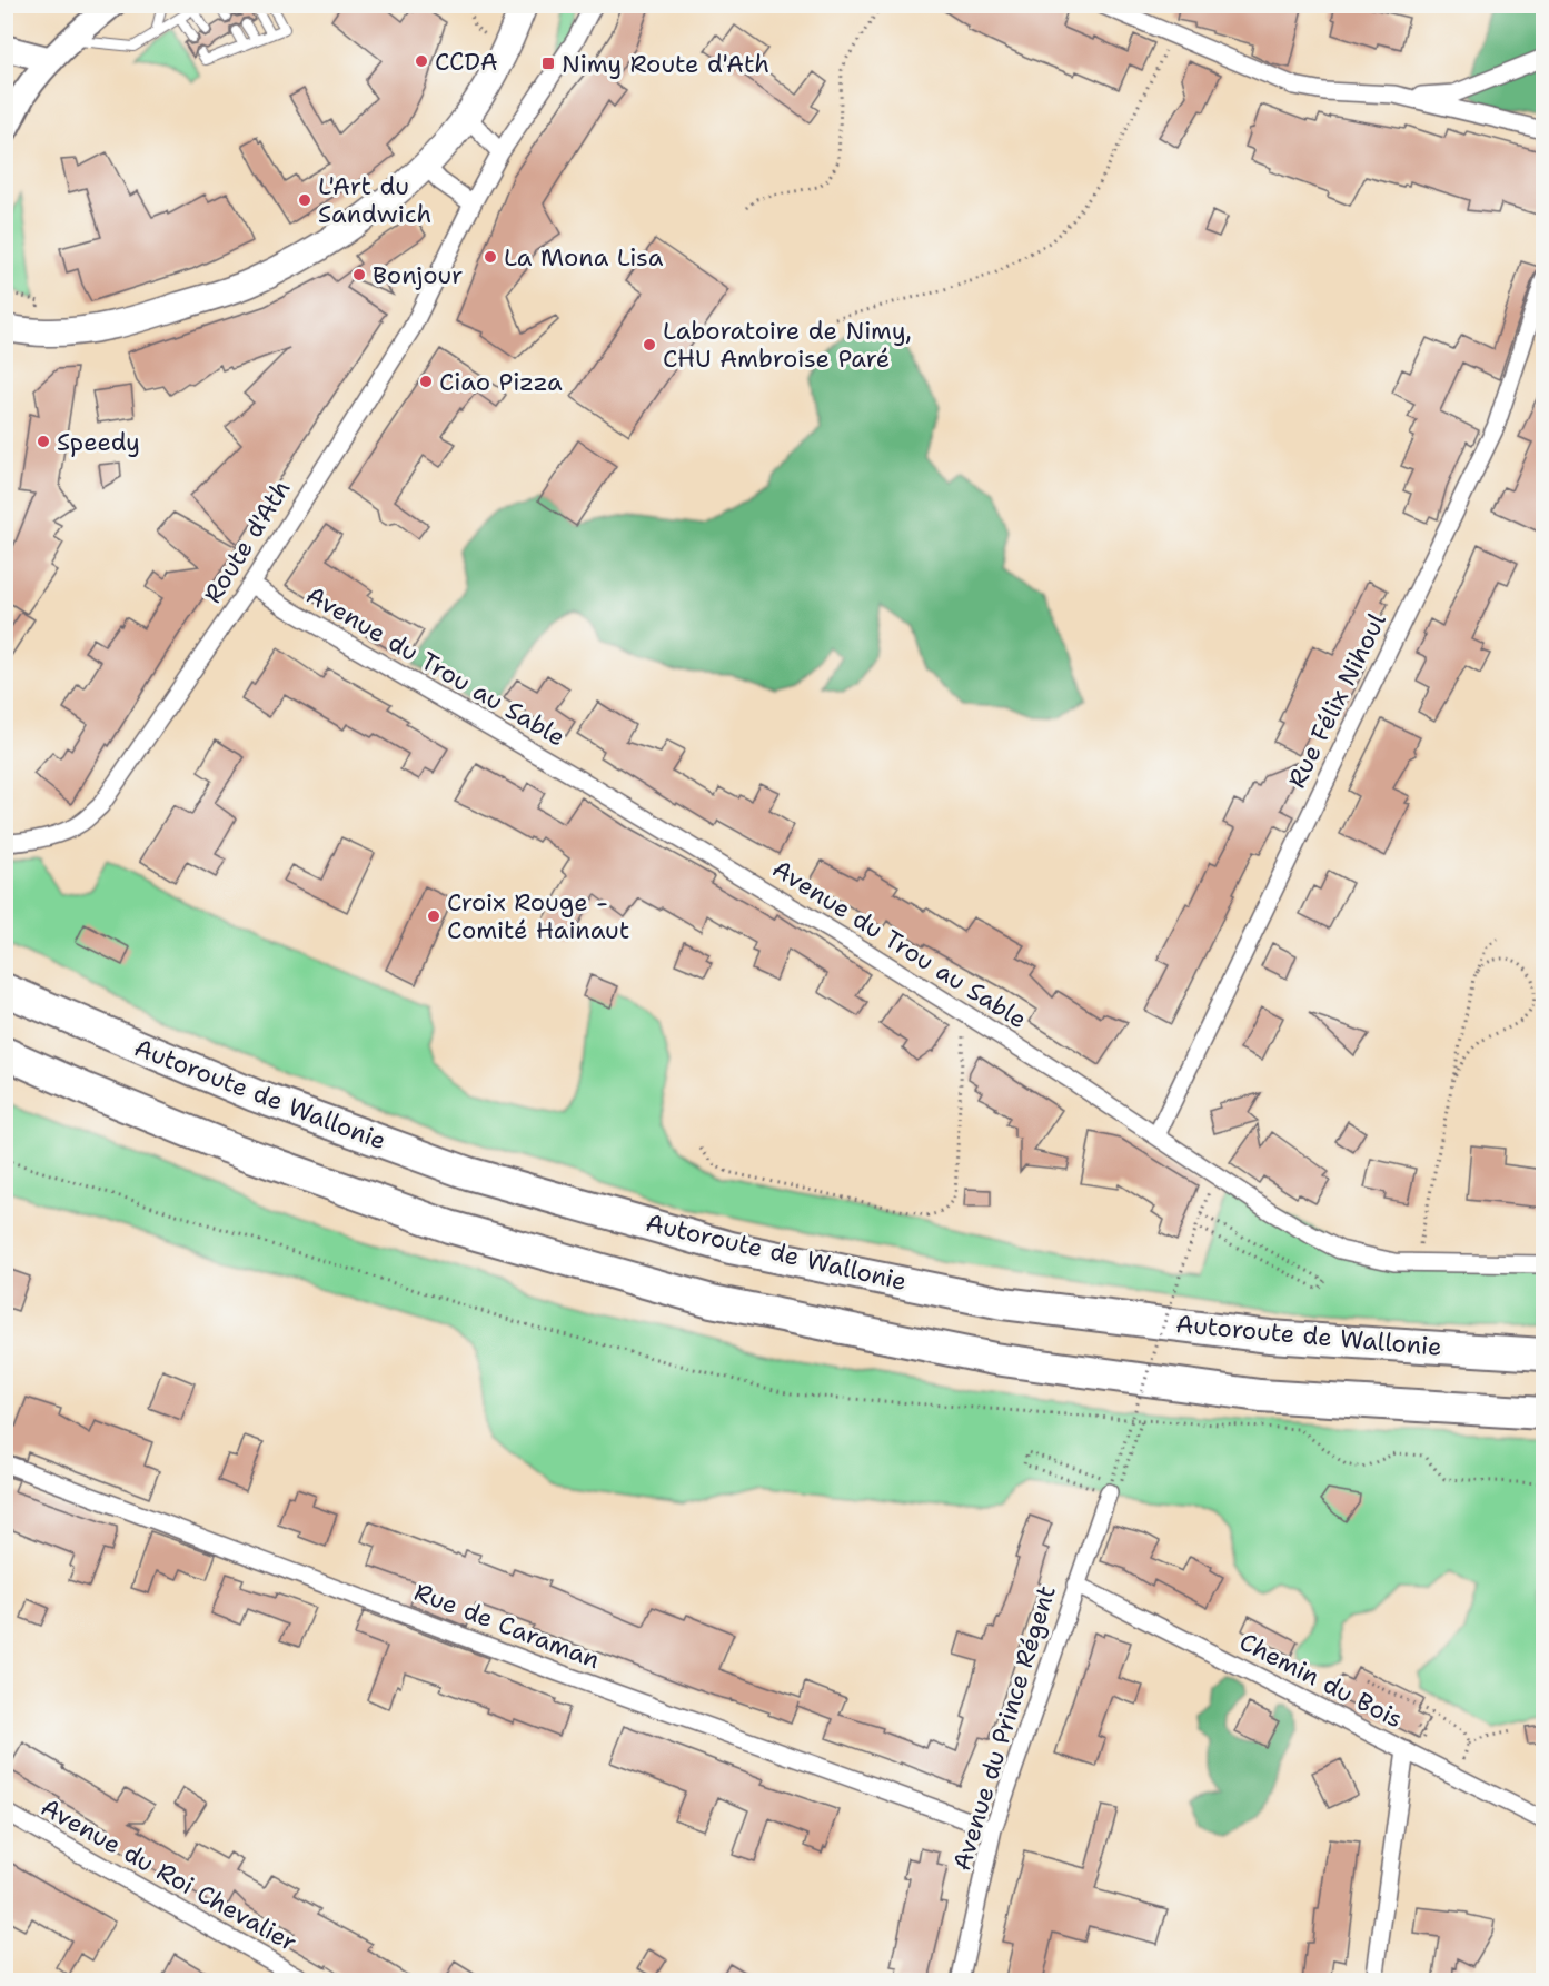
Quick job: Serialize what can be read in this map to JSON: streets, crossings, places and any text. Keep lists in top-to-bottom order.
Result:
{
  "streets": {
    "highway": ["Autoroute de Wallonie"],
    "street": [
      "Route d'Ath",
      "Avenue du Trou au Sable",
      "Rue Félix Nihoul",
      "Rue de Caraman",
      "Chemin du Bois",
      "Avenue du Prince Régent",
      "Avenue du Roi Chevalier"
    ]
  },
  "crossings": [
    ["Route d'Ath", "Avenue du Trou au Sable"],
    ["Avenue du Trou au Sable", "Rue Félix Nihoul"],
    ["Rue de Caraman", "Avenue du Prince Régent"],
    ["Chemin du Bois", "Avenue du Prince Régent"]
  ],
  "places": {
    "other": [
      "CCDA",
      "L'Art du Sandwich",
      "La Mona Lisa",
      "Bonjour",
      "Laboratoire de Nimy, CHU Ambroise Paré",
      "Ciao Pizza",
      "Speedy",
      "Croix Rouge - Comité Hainaut"
    ],
    "transit": ["Nimy Route d'Ath"]
  }
}
